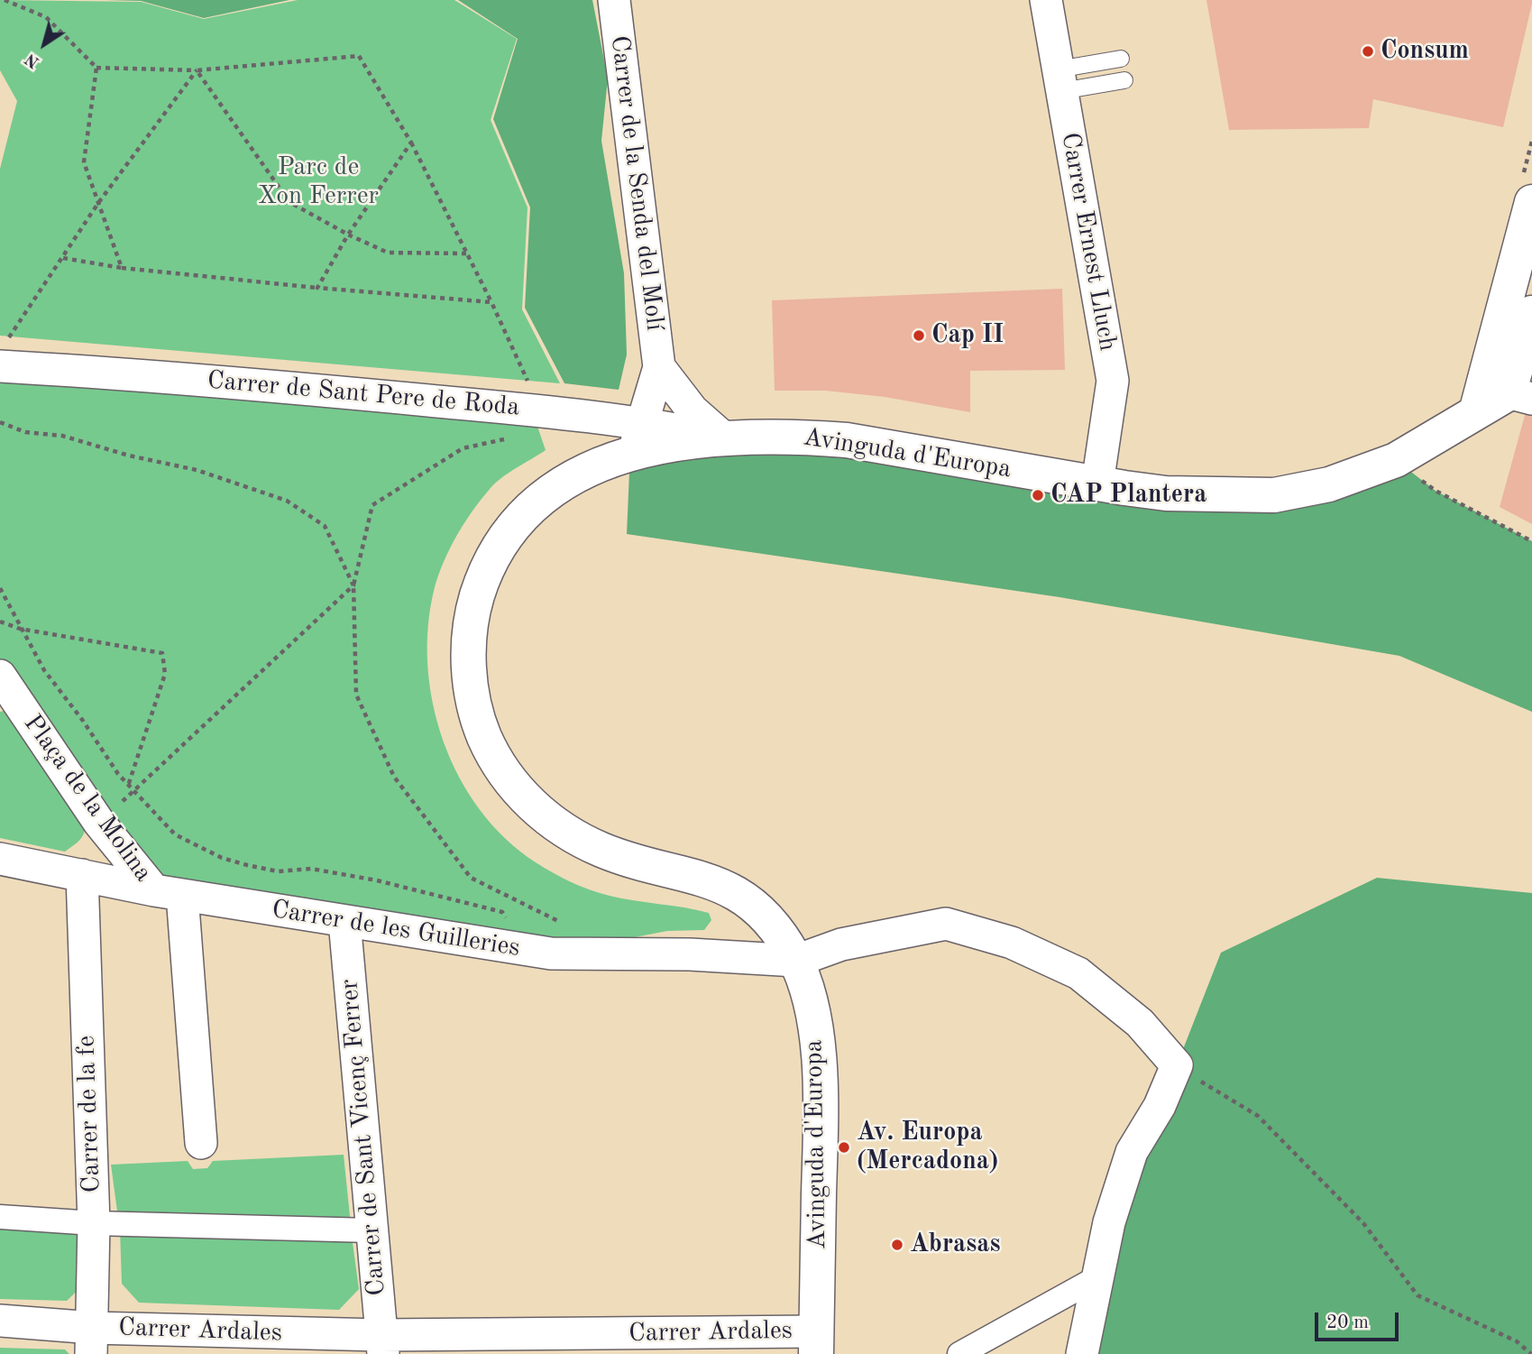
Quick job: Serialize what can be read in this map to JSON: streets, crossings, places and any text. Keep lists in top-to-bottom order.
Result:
{
  "streets": {
    "street": [
      "Carrer de la Senda del Molí",
      "Carrer Ernest Lluch",
      "Carrer de Sant Pere de Roda",
      "Avinguda d'Europa",
      "Plaça de la Molina",
      "Carrer de les Guilleries",
      "Carrer de la fe",
      "Carrer de Sant Vicenç Ferrer",
      "Carrer Ardales"
    ]
  },
  "crossings": [
    ["Carrer de la Senda del Molí", "Carrer de Sant Pere de Roda"],
    ["Carrer de la Senda del Molí", "Avinguda d'Europa"],
    ["Carrer Ernest Lluch", "Avinguda d'Europa"],
    ["Carrer de Sant Pere de Roda", "Avinguda d'Europa"],
    ["Avinguda d'Europa", "Carrer de les Guilleries"],
    ["Avinguda d'Europa", "Carrer Ardales"],
    ["Plaça de la Molina", "Carrer de les Guilleries"],
    ["Carrer de les Guilleries", "Carrer de la fe"],
    ["Carrer de les Guilleries", "Carrer de Sant Vicenç Ferrer"],
    ["Carrer de la fe", "Carrer Ardales"],
    ["Carrer de Sant Vicenç Ferrer", "Carrer Ardales"]
  ],
  "parks": ["Parc de Xon Ferrer"],
  "places": [
    "Consum",
    "Cap II",
    "CAP Plantera",
    "Av. Europa (Mercadona)",
    "Abrasas"
  ],
  "scale_bar": "20 m",
  "north": "bottom left"
}
